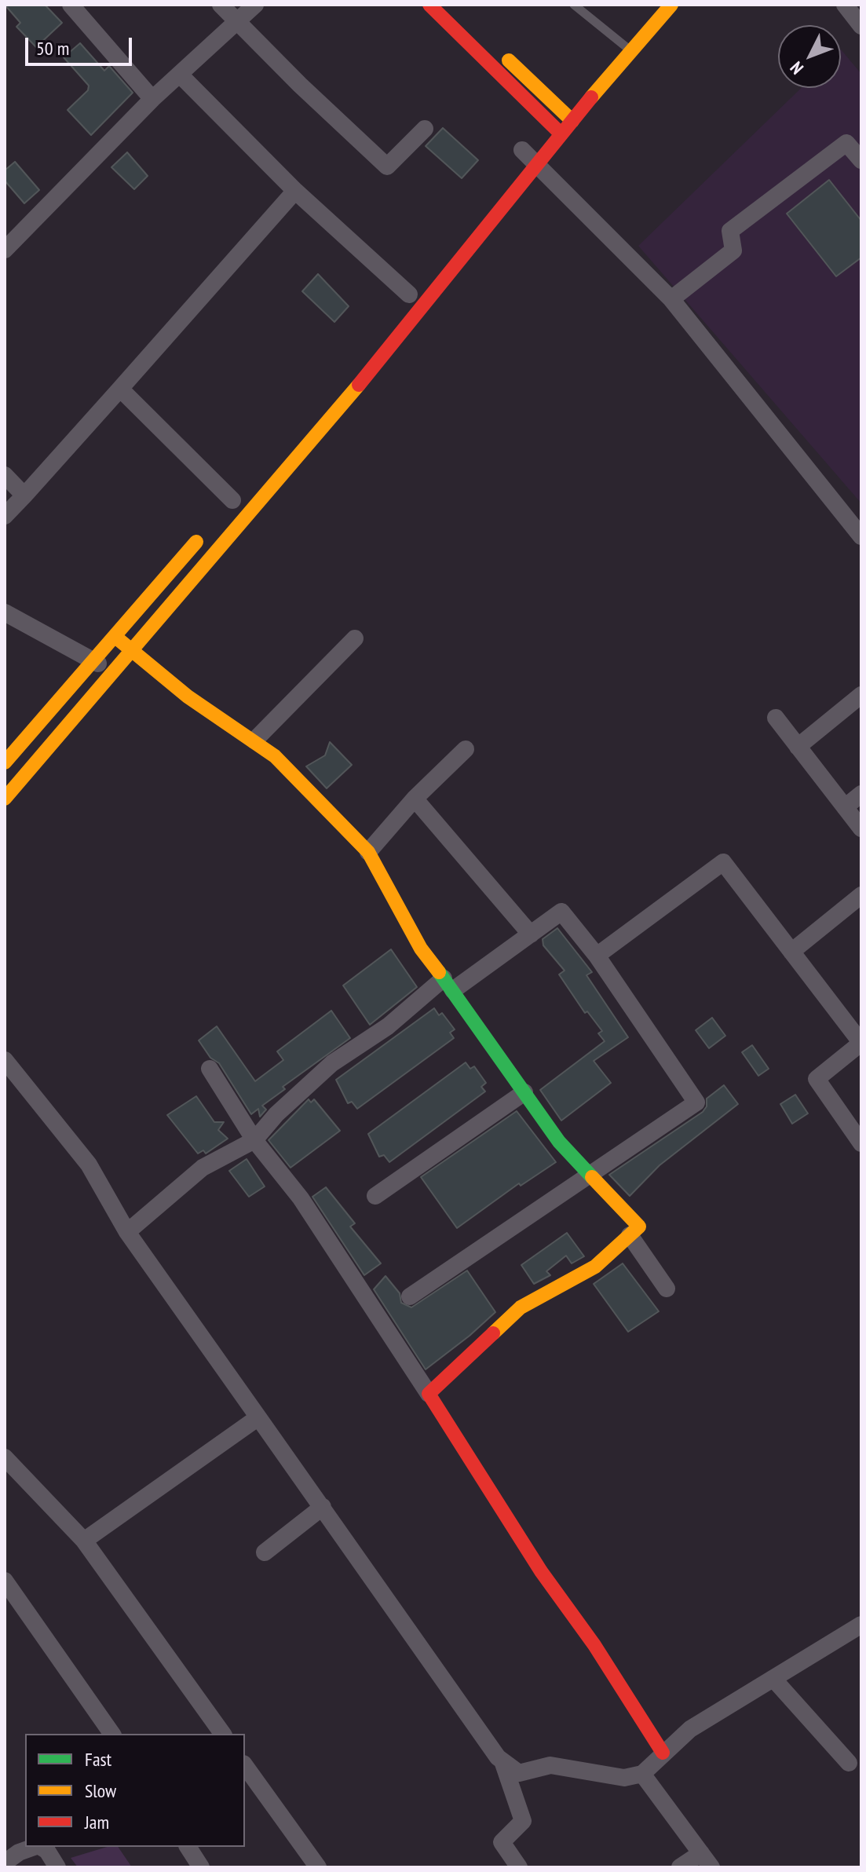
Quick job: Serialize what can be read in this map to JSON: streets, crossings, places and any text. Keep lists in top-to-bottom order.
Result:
{
  "legend": ["Fast", "Slow", "Jam"],
  "scale_bar": "50 m",
  "north": "bottom left"
}
